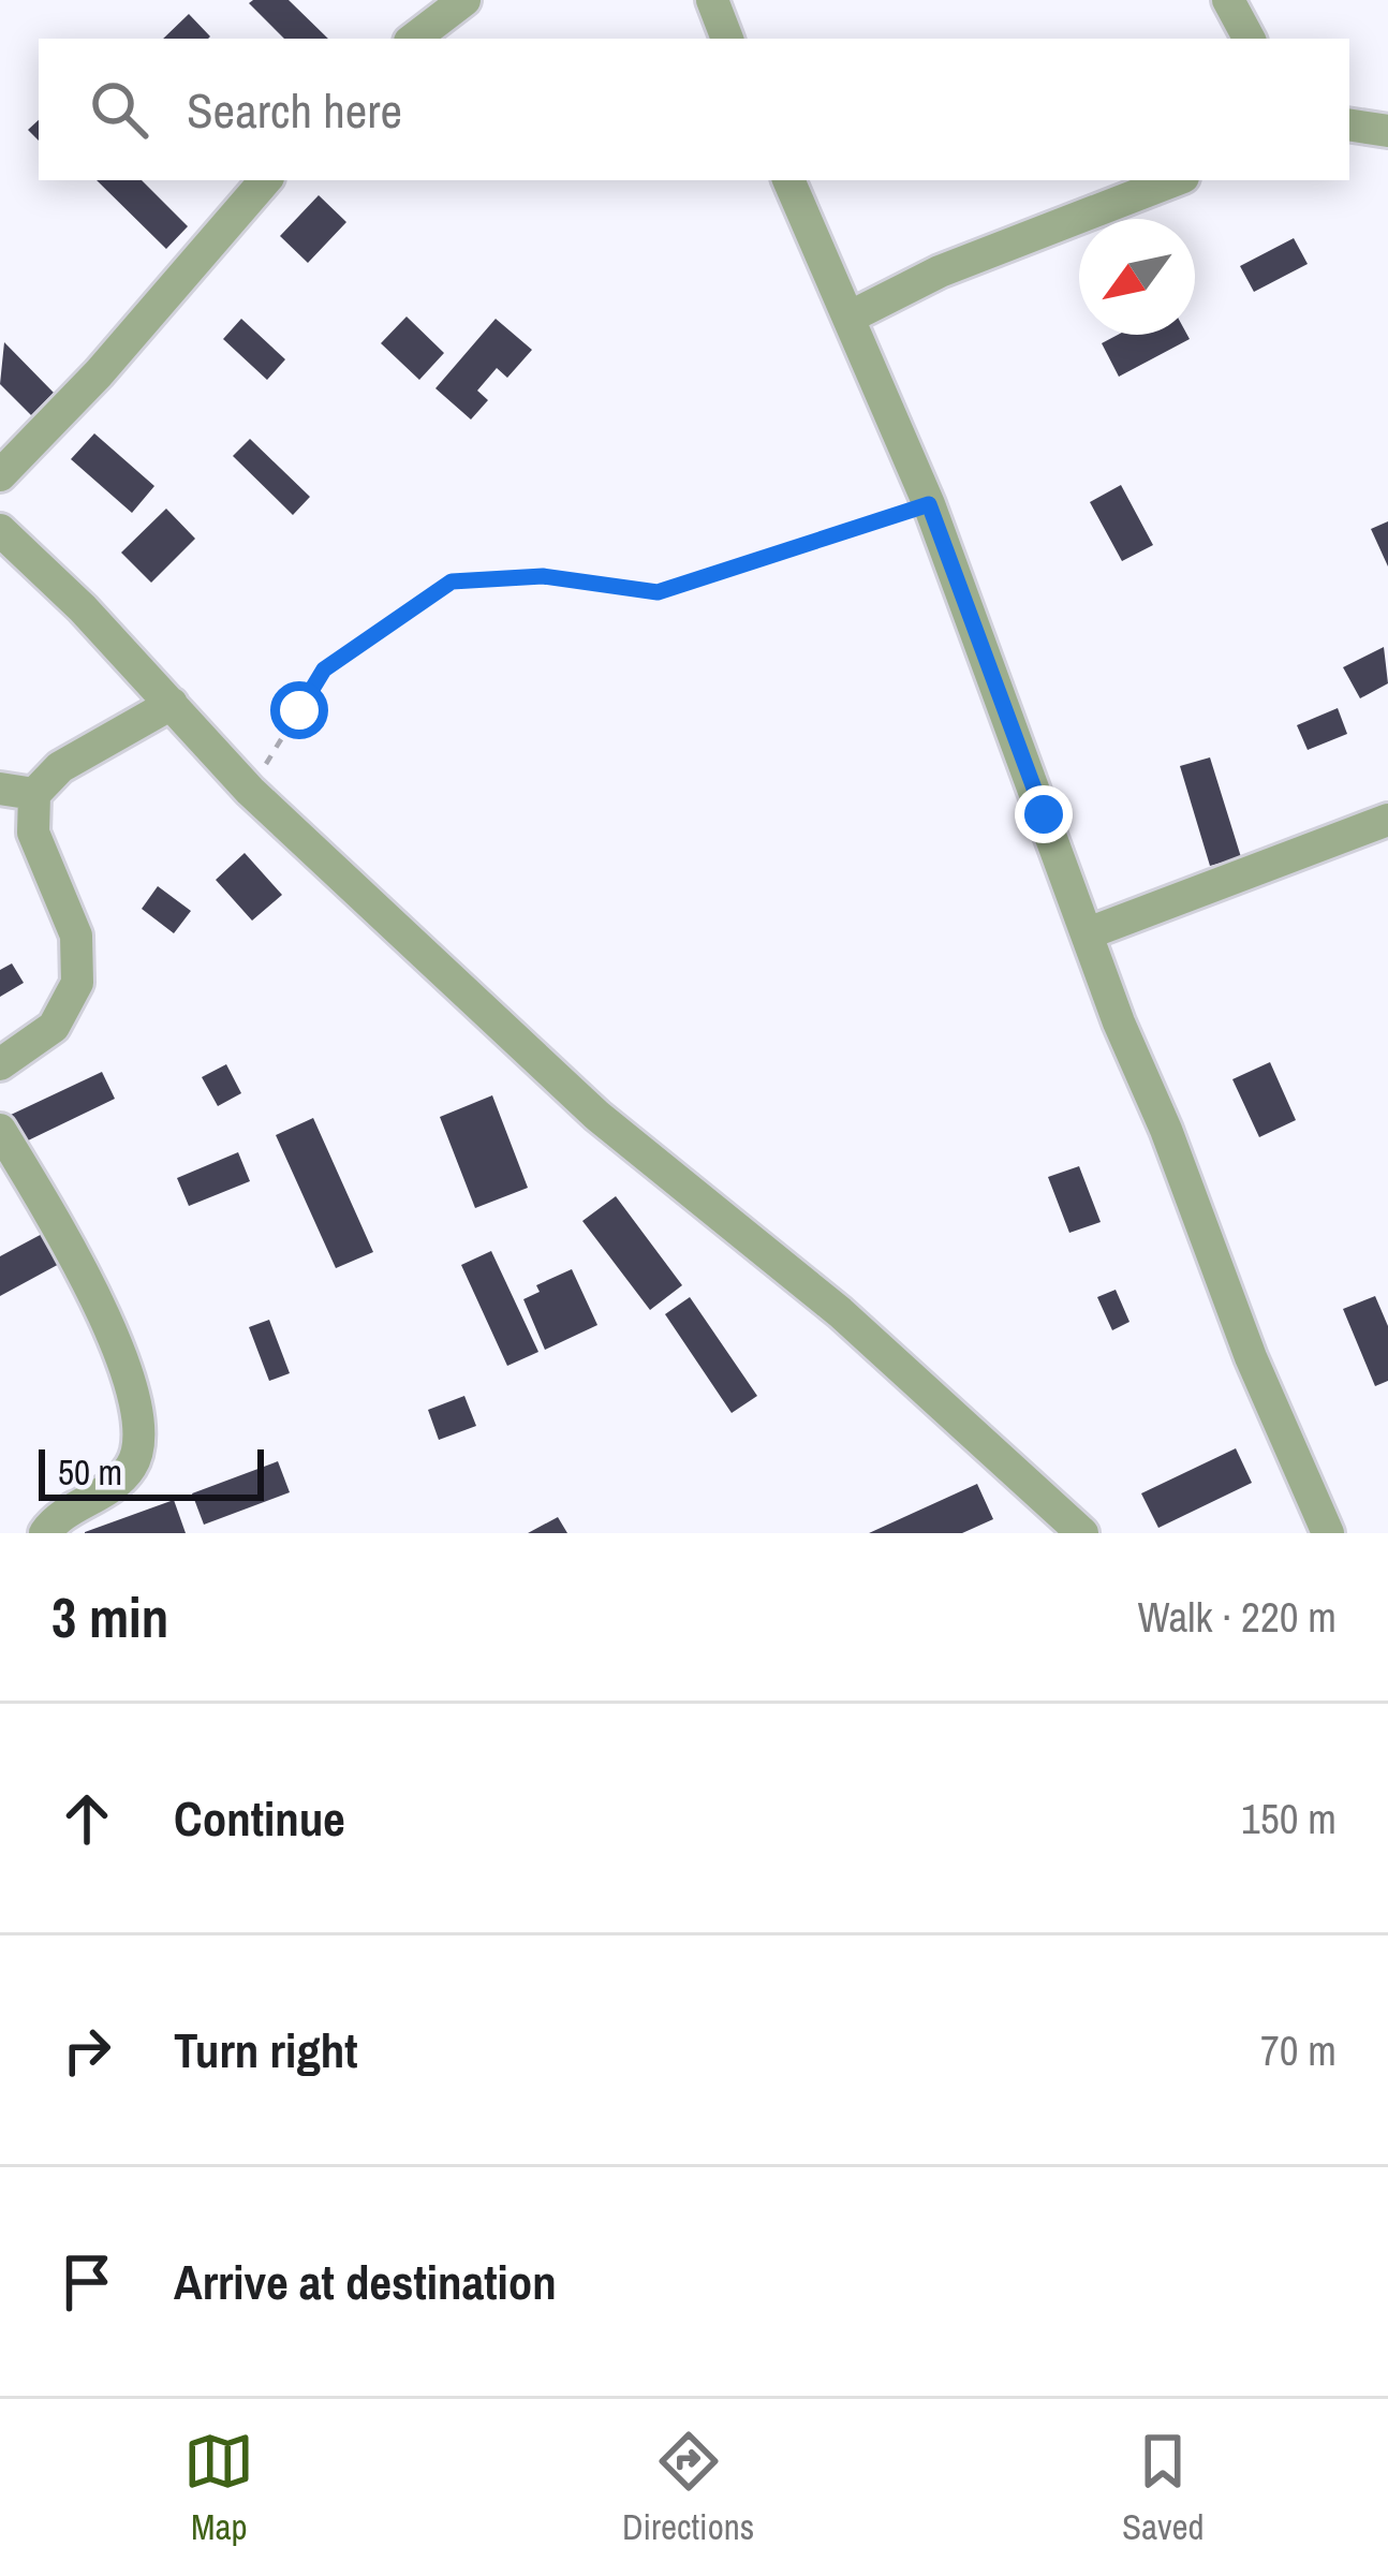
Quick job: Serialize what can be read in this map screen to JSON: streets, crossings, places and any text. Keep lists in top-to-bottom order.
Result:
{
  "scale_bar": "50 m",
  "north": "bottom left",
  "page": {
    "search": "Search here",
    "scale": "50 m",
    "heading": ["3 min", "Walk · 220 m"],
    "list": [
      ["Continue", "150 m"],
      ["Turn right", "70 m"],
      "Arrive at destination"
    ],
    "nav": ["Map", "Directions", "Saved"]
  }
}
